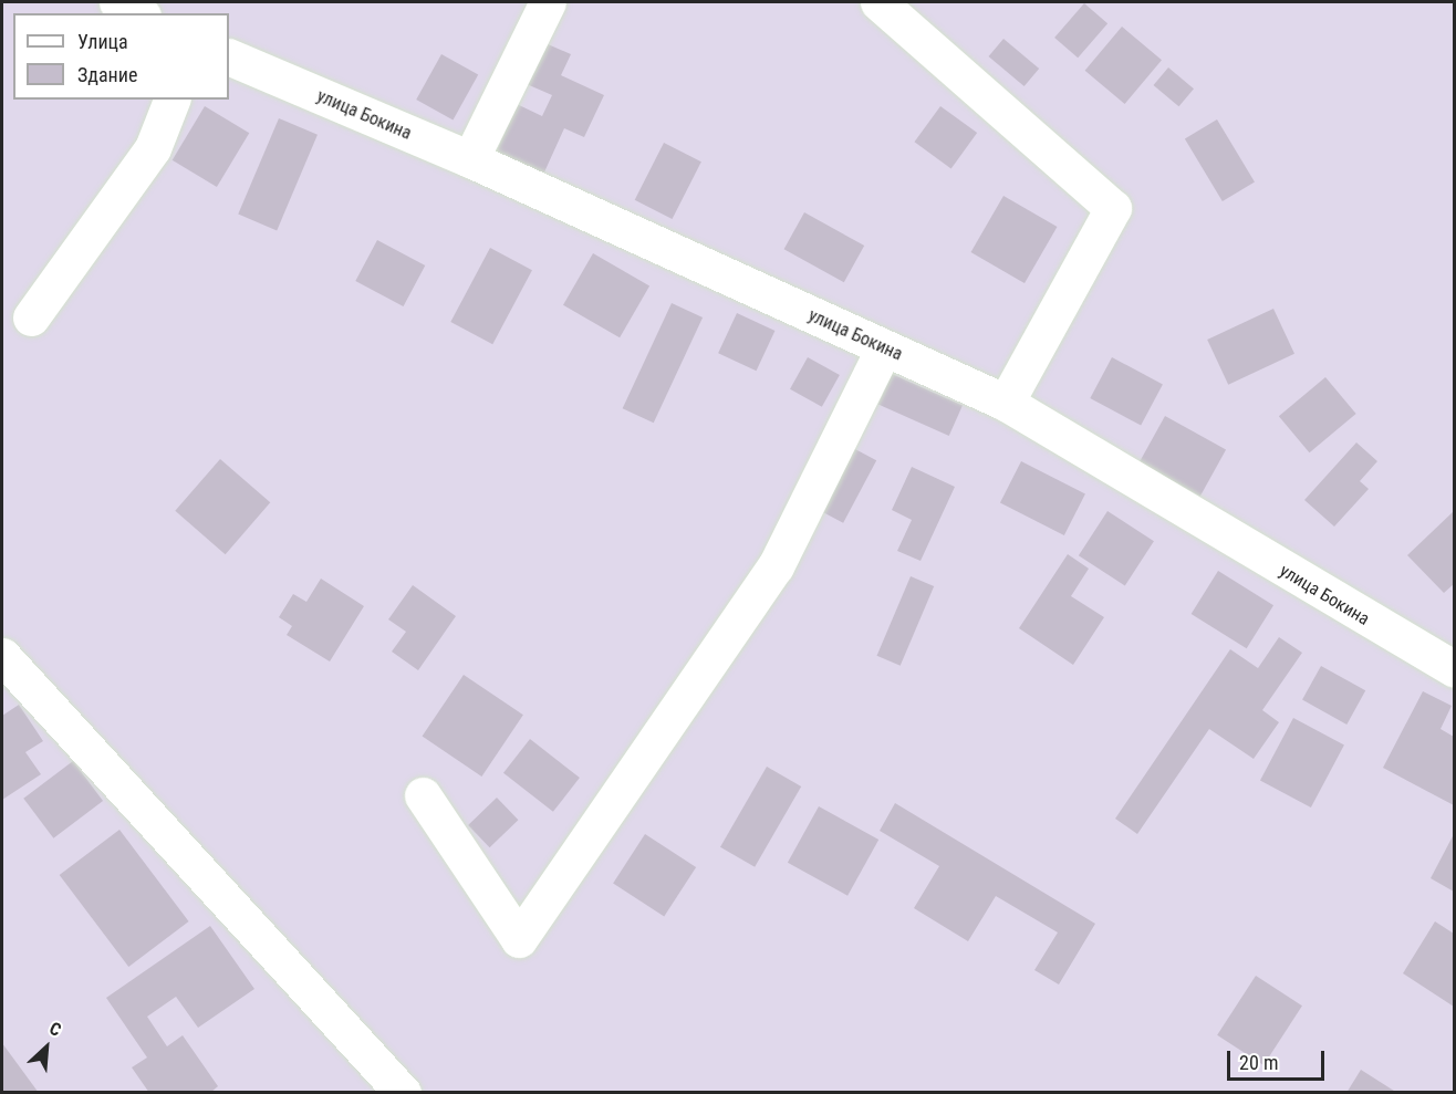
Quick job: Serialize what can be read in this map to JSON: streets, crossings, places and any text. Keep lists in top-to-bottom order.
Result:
{
  "streets": {
    "street": ["улица Бокина"]
  },
  "legend": ["Улица", "Здание"],
  "scale_bar": "20 m",
  "north": "top right"
}
